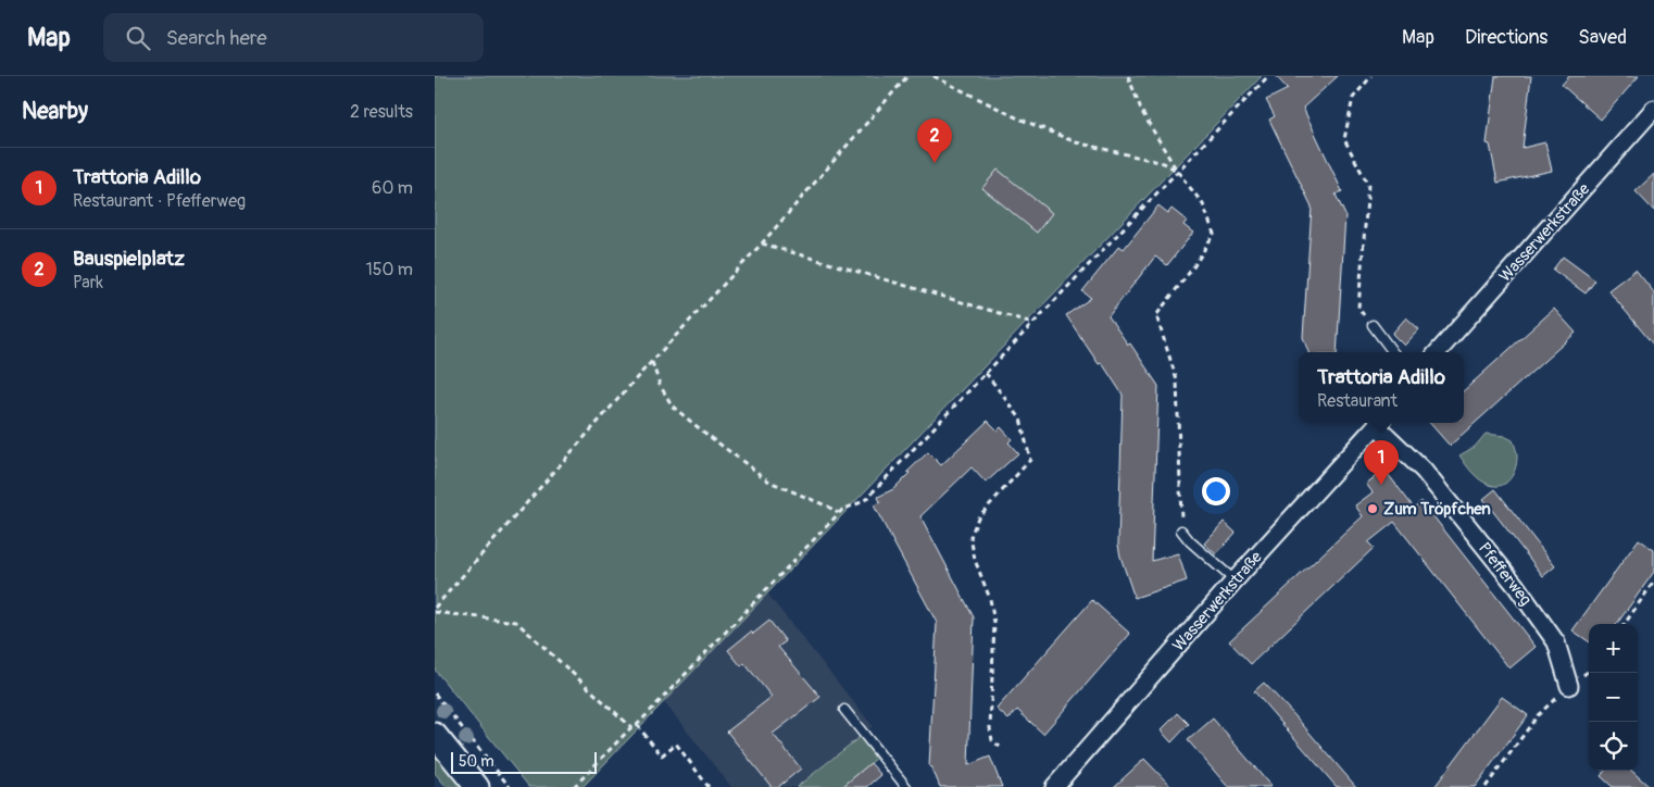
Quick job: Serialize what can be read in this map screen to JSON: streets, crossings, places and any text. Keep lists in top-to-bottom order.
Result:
{
  "streets": {
    "street": ["Wasserwerkstraße", "Pfefferweg"]
  },
  "places": ["Zum Tröpfchen"],
  "scale_bar": "50 m",
  "page": {
    "header": "Map",
    "search": "Search here",
    "nav": ["Map", "Directions", "Saved"],
    "heading": ["Nearby", "2 results"],
    "pins": ["2", "1"],
    "list": [
      {
        "mark": "1",
        "name": "Trattoria Adillo",
        "note": "Restaurant · Pfefferweg",
        "value": "60 m"
      },
      {
        "mark": "2",
        "name": "Bauspielplatz",
        "note": "Park",
        "value": "150 m"
      }
    ],
    "popup": ["Trattoria Adillo", "Restaurant"],
    "map_buttons": ["+", "−"],
    "scale": "50 m"
  }
}
